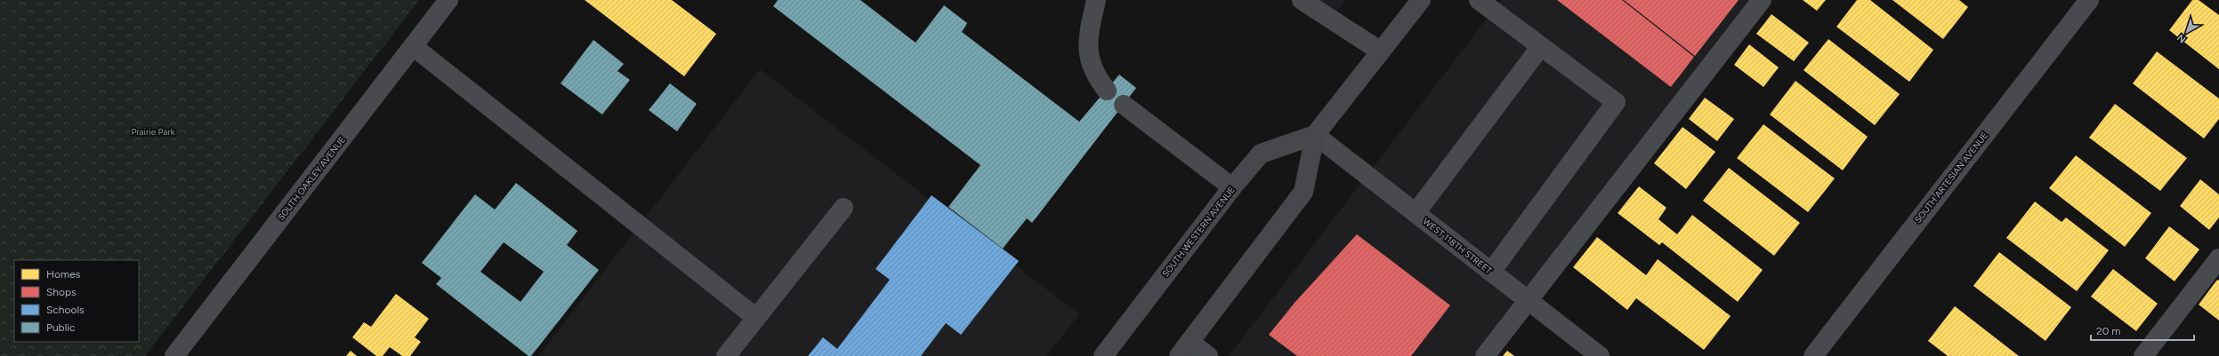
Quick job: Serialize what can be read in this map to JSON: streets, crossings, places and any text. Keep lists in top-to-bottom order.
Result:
{
  "streets": {
    "main road": ["SOUTH WESTERN AVENUE"],
    "street": ["SOUTH ARTESIAN AVENUE", "SOUTH OAKLEY AVENUE", "WEST 118TH STREET"]
  },
  "crossings": [
    ["SOUTH WESTERN AVENUE", "WEST 118TH STREET"]
  ],
  "parks": ["Prairie Park"],
  "legend": [
    "Homes",
    "Shops",
    "Schools",
    "Public"
  ],
  "scale_bar": "20 m",
  "north": "bottom left"
}
